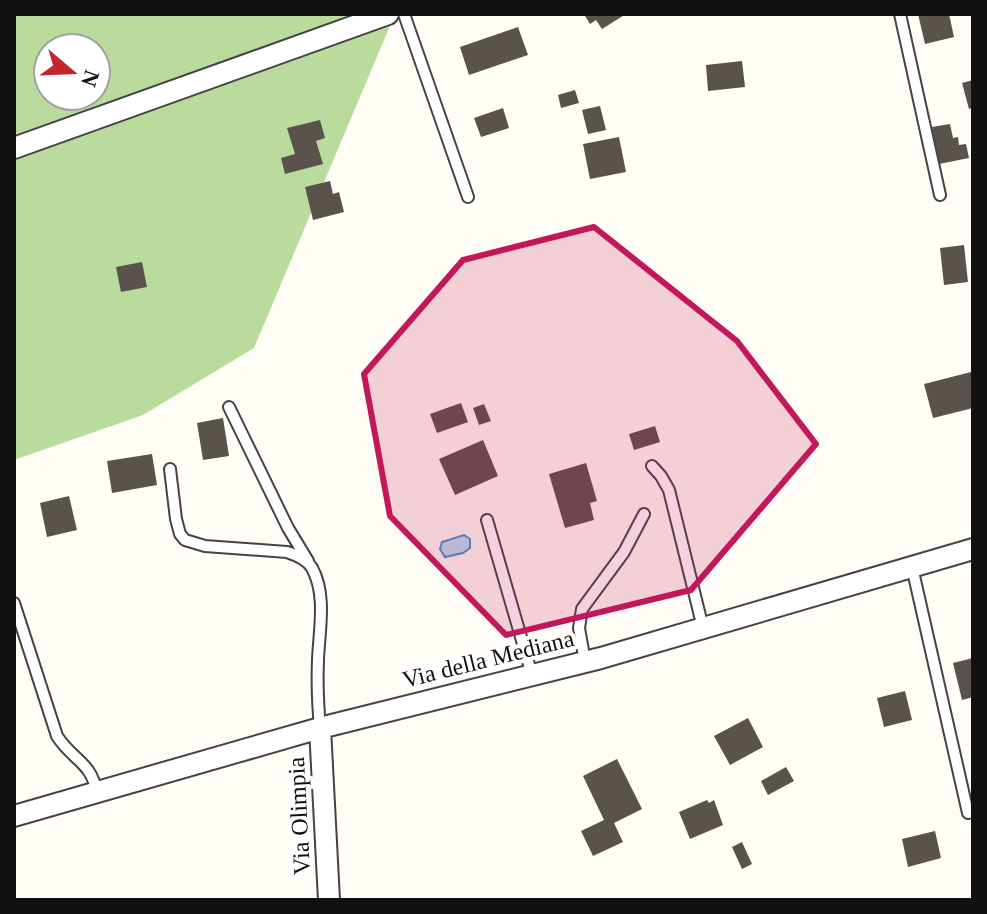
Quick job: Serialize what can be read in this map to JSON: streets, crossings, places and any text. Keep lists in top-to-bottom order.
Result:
{
  "streets": {
    "street": ["Via della Mediana", "Via Olimpia"]
  },
  "crossings": [
    ["Via della Mediana", "Via Olimpia"]
  ],
  "north": "right"
}
